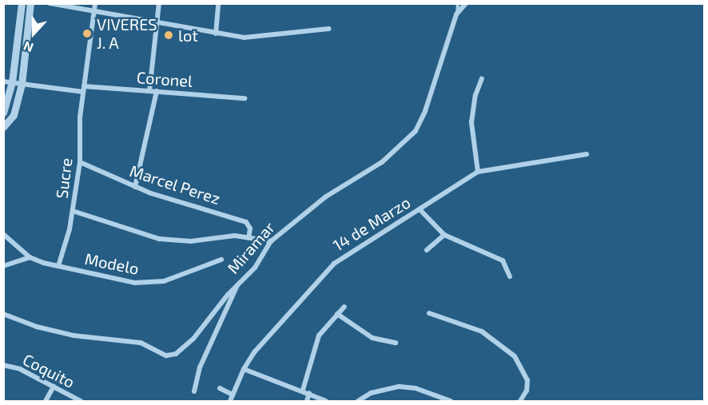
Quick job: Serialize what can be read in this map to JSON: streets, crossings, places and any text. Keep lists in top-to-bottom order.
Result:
{
  "streets": {
    "street": [
      "Coronel",
      "Sucre",
      "Marcel Perez",
      "14 de Marzo",
      "Miramar",
      "Modelo",
      "Coquito"
    ]
  },
  "crossings": [
    ["Coronel", "Sucre"],
    ["Sucre", "Marcel Perez"],
    ["Sucre", "Miramar"]
  ],
  "places": ["VIVERES J. A", "lot"],
  "north": "bottom"
}
